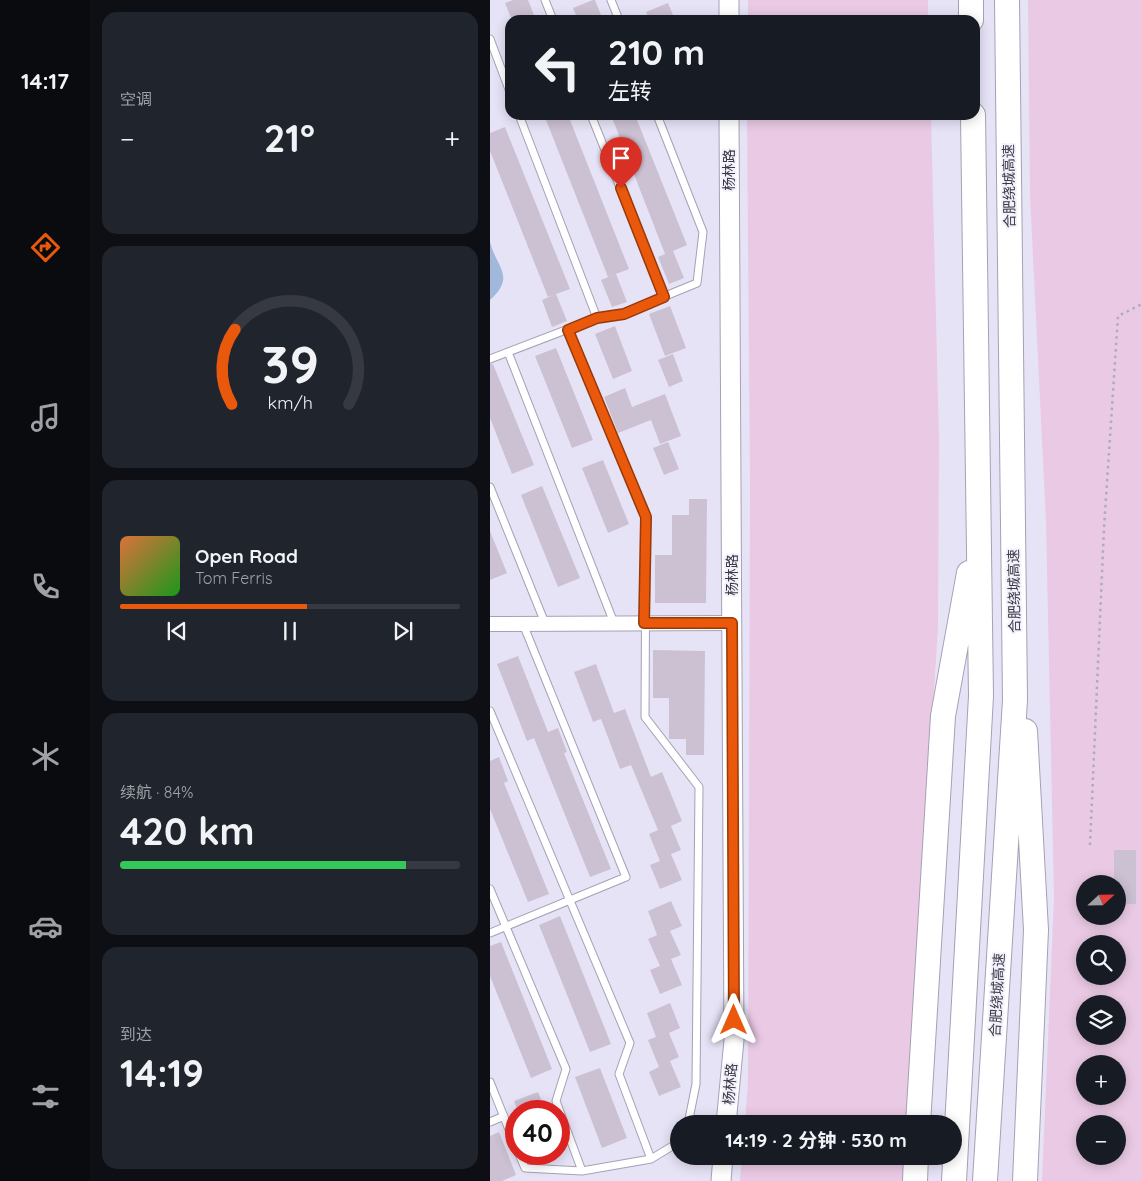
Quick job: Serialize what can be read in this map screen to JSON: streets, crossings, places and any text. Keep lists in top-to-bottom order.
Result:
{
  "streets": {
    "highway": ["合肥绕城高速"],
    "street": ["杨林路"]
  },
  "north": "right",
  "page": {
    "tabs": "14:17",
    "tile": [
      "空调",
      ["续航 · 84%", "420 km"],
      ["到达", "14:19"]
    ],
    "turn": ["210 m", "左转"],
    "heat": ["−", "21°", "+"],
    "song": ["Open Road", "Tom Ferris"],
    "map_buttons": ["+", "−"],
    "limit": "40",
    "trip": "14:19 · 2 分钟 · 530 m",
    "gauge": ["39", "km/h"]
  }
}
